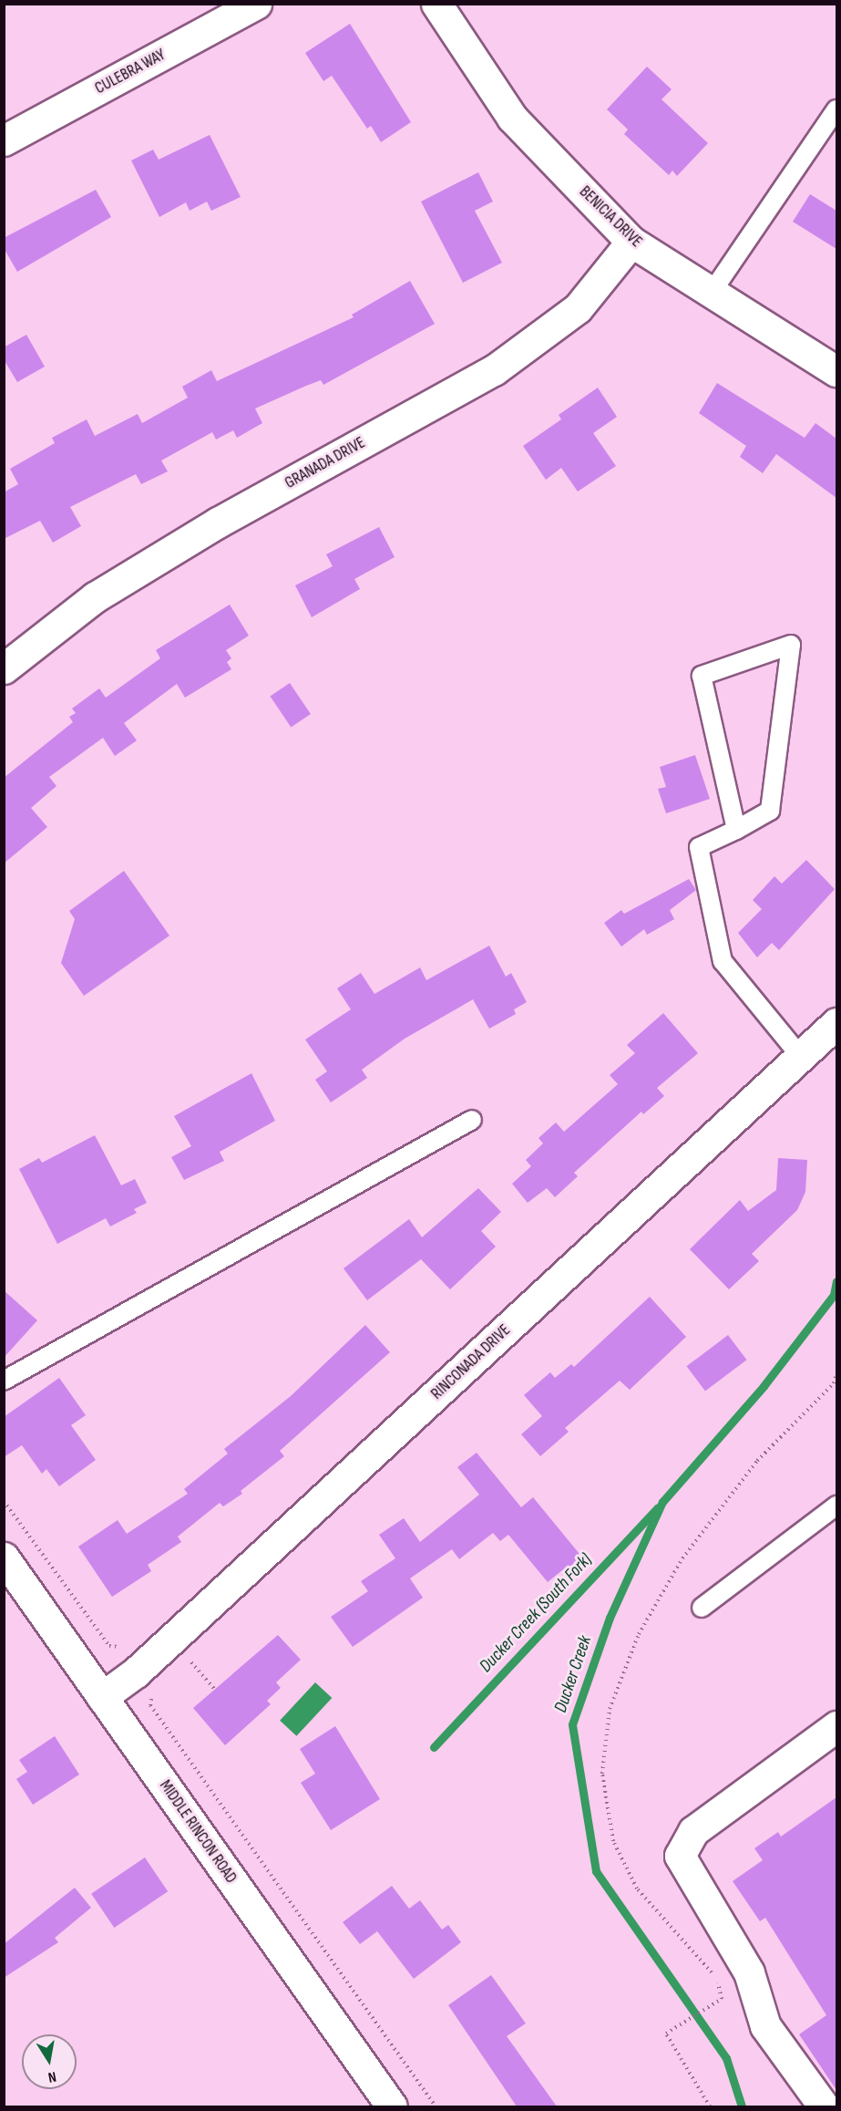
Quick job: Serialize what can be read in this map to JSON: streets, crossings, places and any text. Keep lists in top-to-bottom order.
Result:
{
  "streets": {
    "street": [
      "CULEBRA WAY",
      "BENICIA DRIVE",
      "GRANADA DRIVE",
      "RINCONADA DRIVE",
      "MIDDLE RINCON ROAD"
    ]
  },
  "crossings": [
    ["BENICIA DRIVE", "GRANADA DRIVE"],
    ["RINCONADA DRIVE", "MIDDLE RINCON ROAD"]
  ],
  "water": ["Ducker Creek (South Fork)", "Ducker Creek"],
  "north": "bottom"
}
